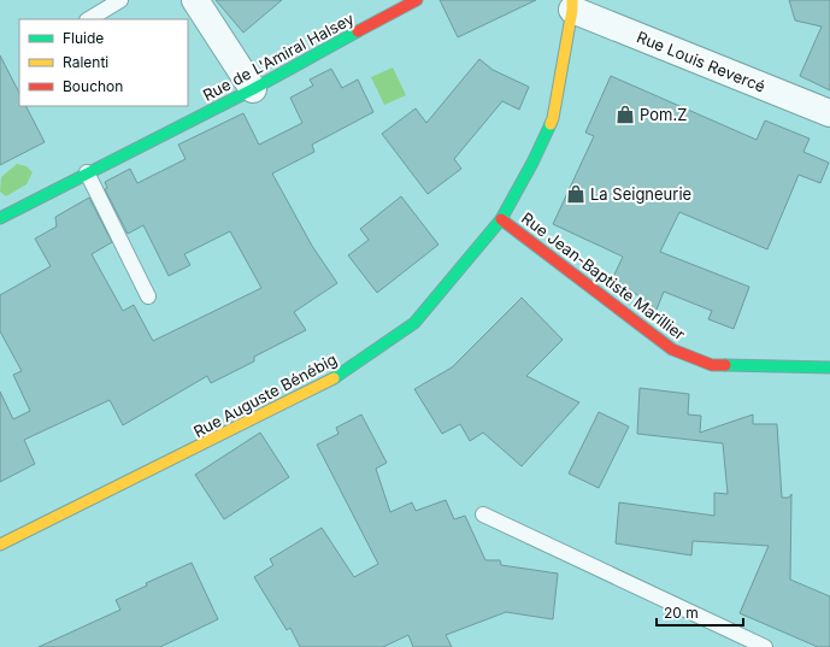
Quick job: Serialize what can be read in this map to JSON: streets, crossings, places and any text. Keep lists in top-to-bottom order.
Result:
{
  "streets": {
    "street": [
      "Rue de L'Amiral Halsey",
      "Rue Louis Revercé",
      "Rue Jean-Baptiste Marillier",
      "Rue Auguste Bénébig"
    ]
  },
  "crossings": [
    ["Rue Louis Revercé", "Rue Auguste Bénébig"],
    ["Rue Jean-Baptiste Marillier", "Rue Auguste Bénébig"]
  ],
  "places": {
    "shop": ["Pom.Z", "La Seigneurie"]
  },
  "legend": ["Fluide", "Ralenti", "Bouchon"],
  "scale_bar": "20 m"
}
